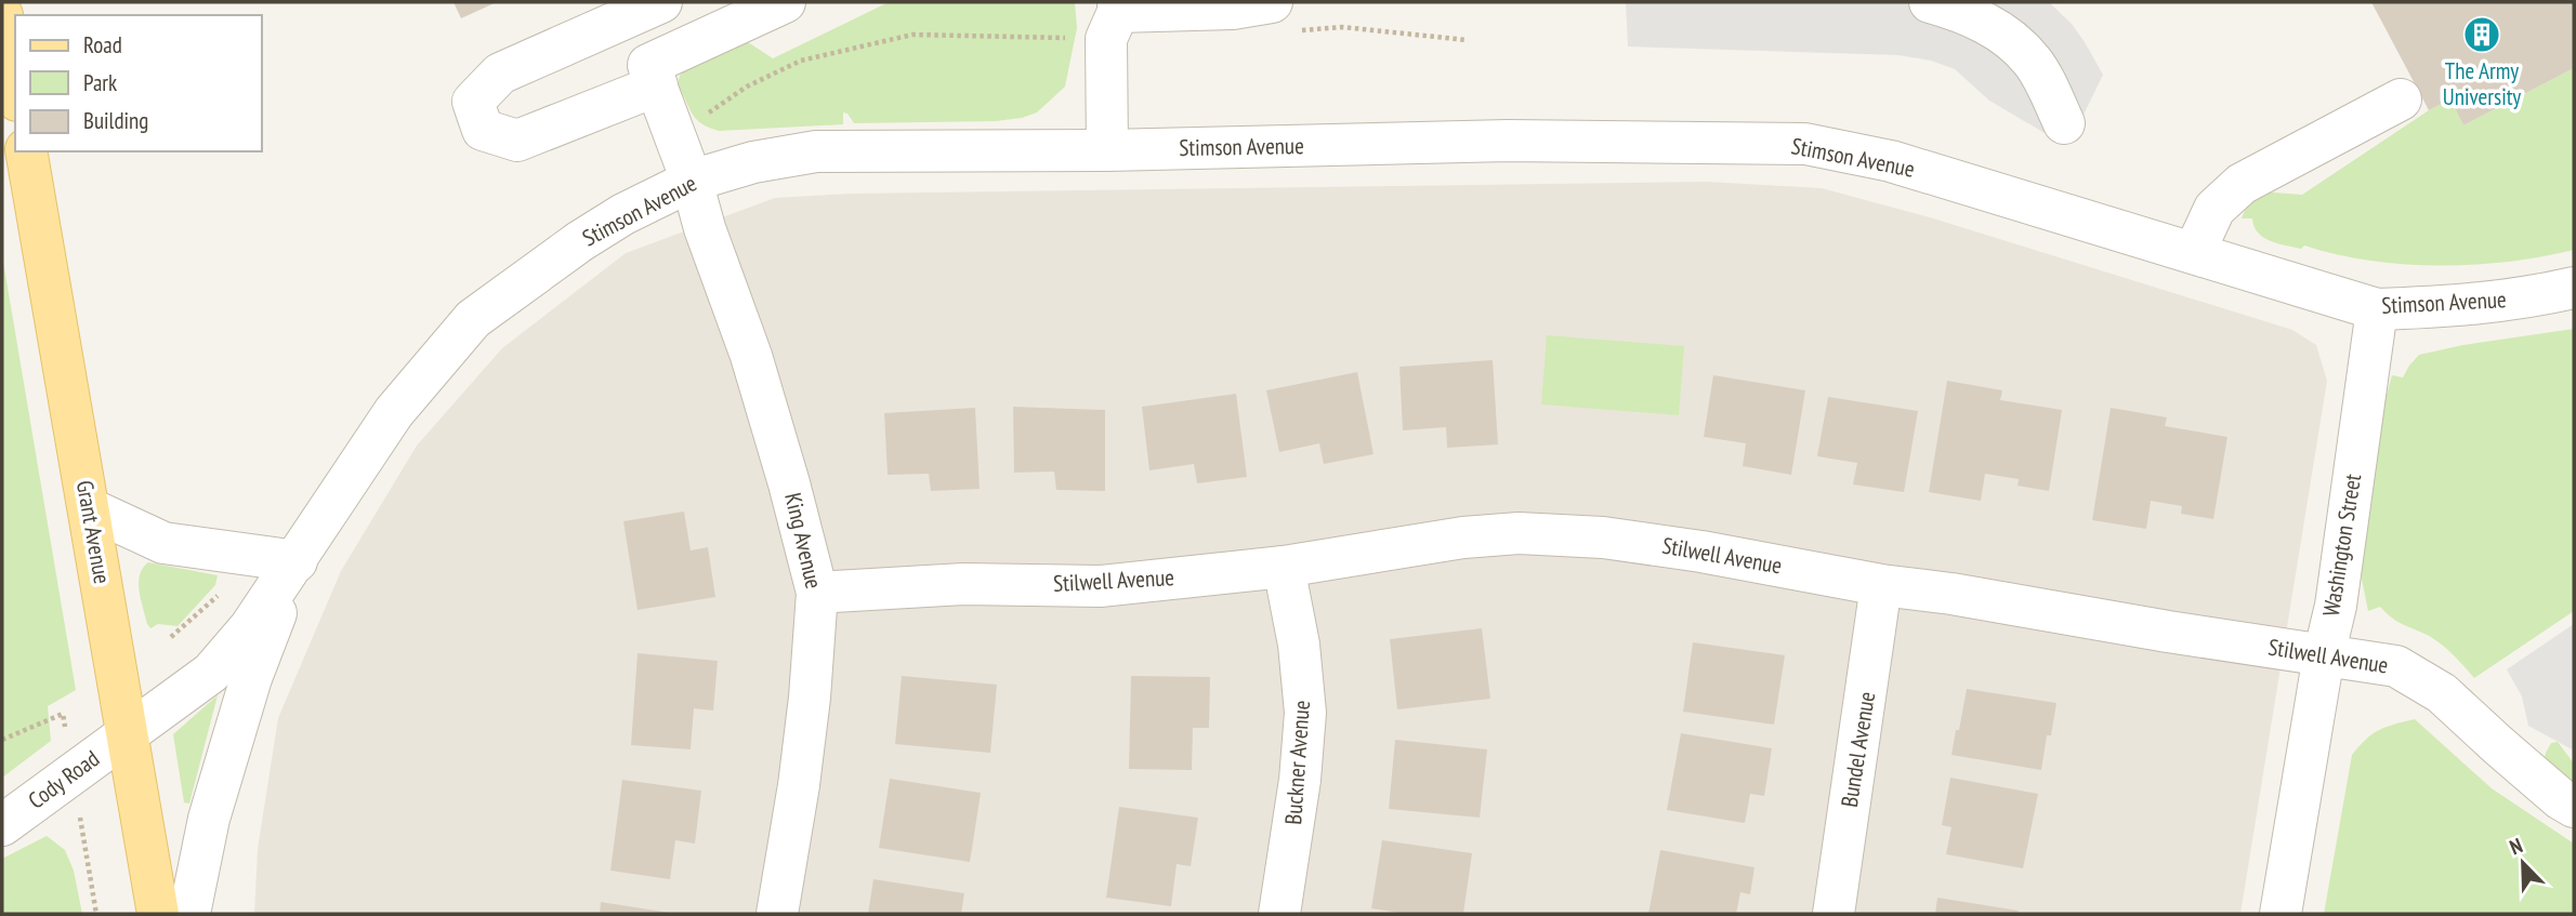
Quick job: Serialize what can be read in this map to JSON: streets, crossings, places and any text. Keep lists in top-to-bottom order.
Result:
{
  "streets": {
    "main road": ["Grant Avenue"],
    "street": [
      "Stimson Avenue",
      "King Avenue",
      "Washington Street",
      "Stilwell Avenue",
      "Bundel Avenue",
      "Buckner Avenue",
      "Cody Road"
    ]
  },
  "crossings": [
    ["Stimson Avenue", "Grant Avenue"],
    ["Stimson Avenue", "King Avenue"],
    ["Stimson Avenue", "Washington Street"],
    ["Stimson Avenue", "Cody Road"],
    ["Grant Avenue", "Cody Road"],
    ["King Avenue", "Stilwell Avenue"],
    ["Washington Street", "Stilwell Avenue"],
    ["Stilwell Avenue", "Bundel Avenue"],
    ["Stilwell Avenue", "Buckner Avenue"]
  ],
  "places": {
    "building": ["The Army University"]
  },
  "legend": ["Road", "Park", "Building"],
  "north": "top left"
}
